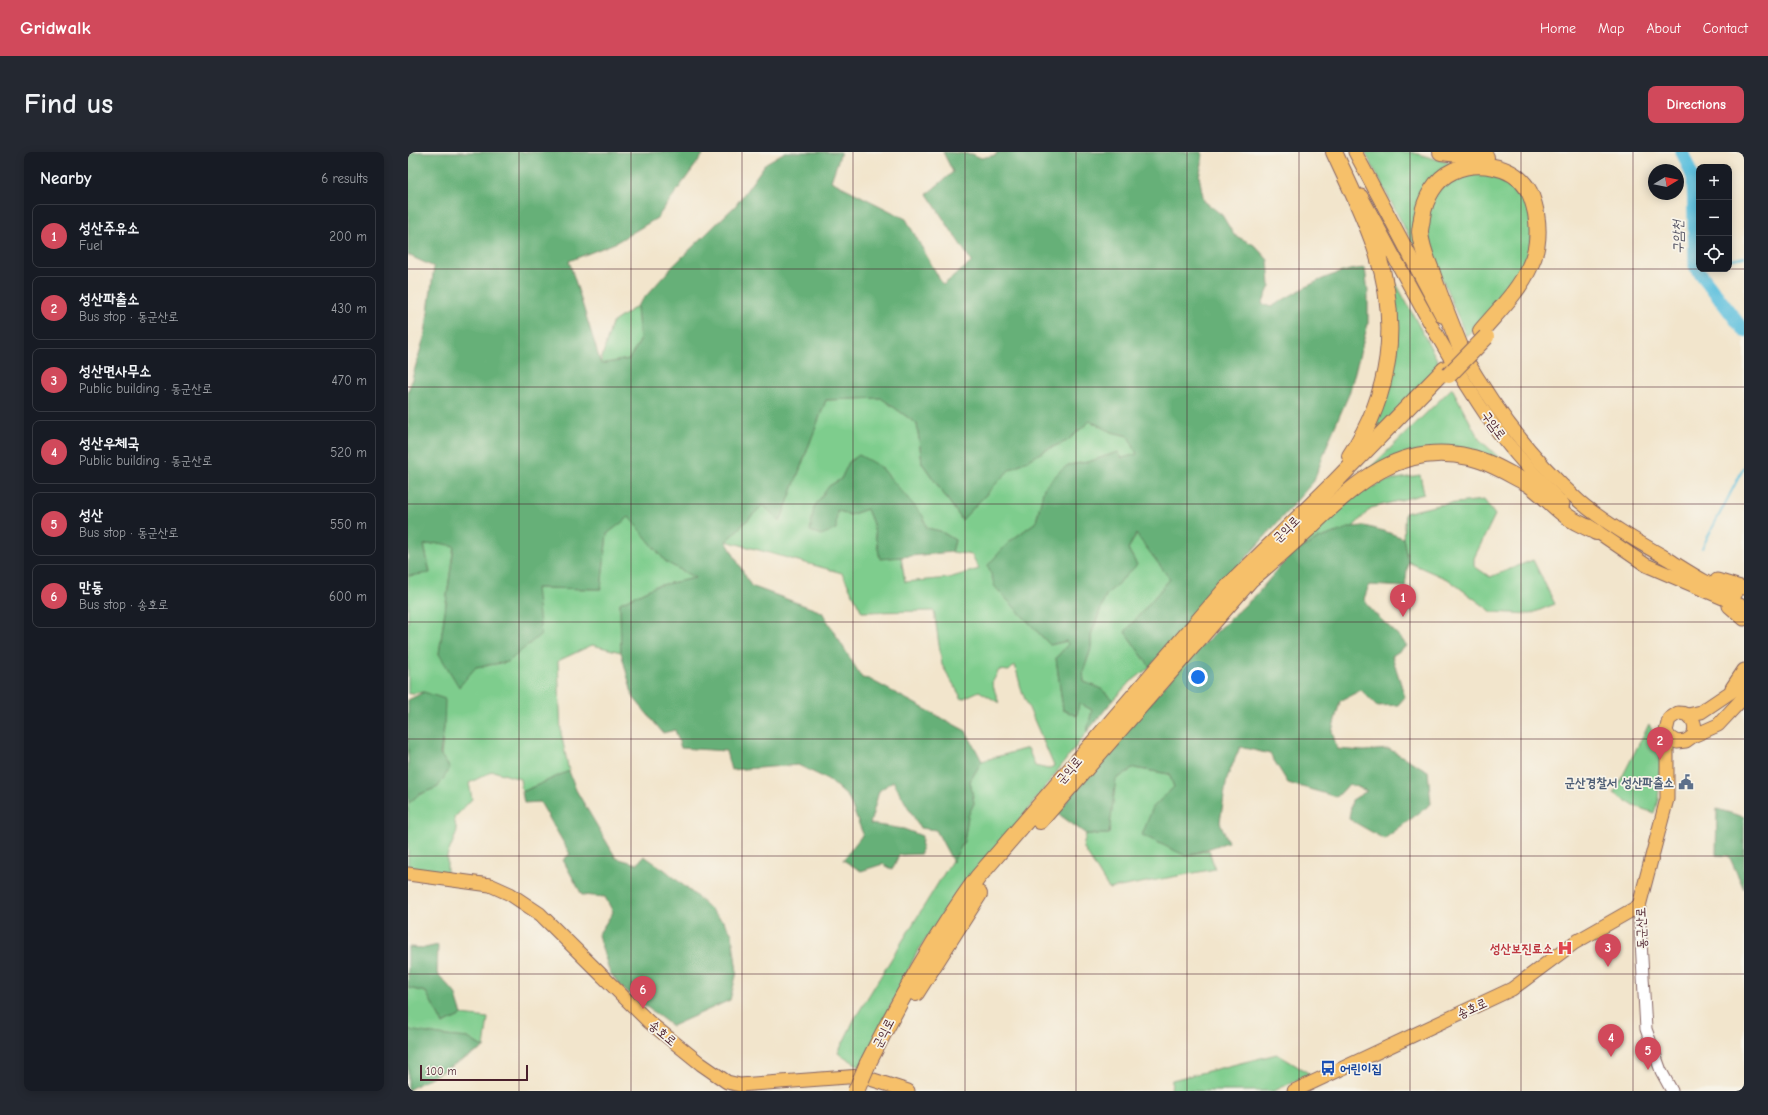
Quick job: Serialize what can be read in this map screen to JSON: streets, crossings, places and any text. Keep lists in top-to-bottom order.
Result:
{
  "streets": {
    "highway": ["군익로"],
    "main road": ["구암로", "동군산로", "송호로"]
  },
  "crossings": [
    ["동군산로", "송호로"]
  ],
  "water": ["구암천"],
  "places": {
    "public building": ["군산경찰서 성산파출소"],
    "hospital": ["성산보진료소"],
    "bus stop": ["어린이집"]
  },
  "scale_bar": "100 m",
  "north": "right",
  "page": {
    "header": "Gridwalk",
    "nav": [
      "Home",
      "Map",
      "About",
      "Contact"
    ],
    "buttons": "Directions",
    "title": "Find us",
    "heading": ["Nearby", "6 results"],
    "map_buttons": ["+", "−"],
    "list": [
      {
        "mark": "1",
        "name": "성산주유소",
        "note": "Fuel",
        "value": "200 m"
      },
      {
        "mark": "2",
        "name": "성산파출소",
        "note": "Bus stop · 동군산로",
        "value": "430 m"
      },
      {
        "mark": "3",
        "name": "성산면사무소",
        "note": "Public building · 동군산로",
        "value": "470 m"
      },
      {
        "mark": "4",
        "name": "성산우체국",
        "note": "Public building · 동군산로",
        "value": "520 m"
      },
      {
        "mark": "5",
        "name": "성산",
        "note": "Bus stop · 동군산로",
        "value": "550 m"
      },
      {
        "mark": "6",
        "name": "만동",
        "note": "Bus stop · 송호로",
        "value": "600 m"
      }
    ],
    "pins": [
      "1",
      "2",
      "3",
      "6",
      "4",
      "5"
    ],
    "scale": "100 m"
  }
}
